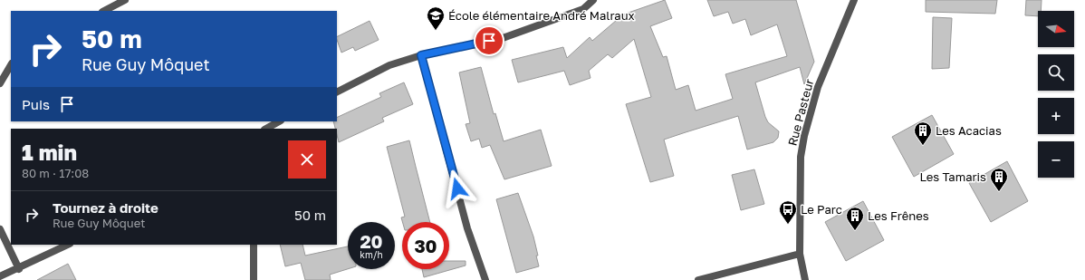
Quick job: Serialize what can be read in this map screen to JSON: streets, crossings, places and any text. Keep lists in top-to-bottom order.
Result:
{
  "streets": {
    "street": ["Rue Pasteur"]
  },
  "places": {
    "school or university": ["École élémentaire André Malraux"],
    "building": ["Les Acacias", "Les Tamaris", "Les Frênes"],
    "bus stop": ["Le Parc"]
  },
  "north": "right",
  "page": {
    "map_buttons": ["+", "−"],
    "turn": ["50 m", "Rue Guy Môquet"],
    "then": "Puis",
    "heading": ["1 min", "80 m · 17:08"],
    "list": [
      {
        "name": "Tournez à droite",
        "note": "Rue Guy Môquet",
        "value": "50 m"
      }
    ],
    "speed": "20 km/h",
    "limit": "30"
  }
}
